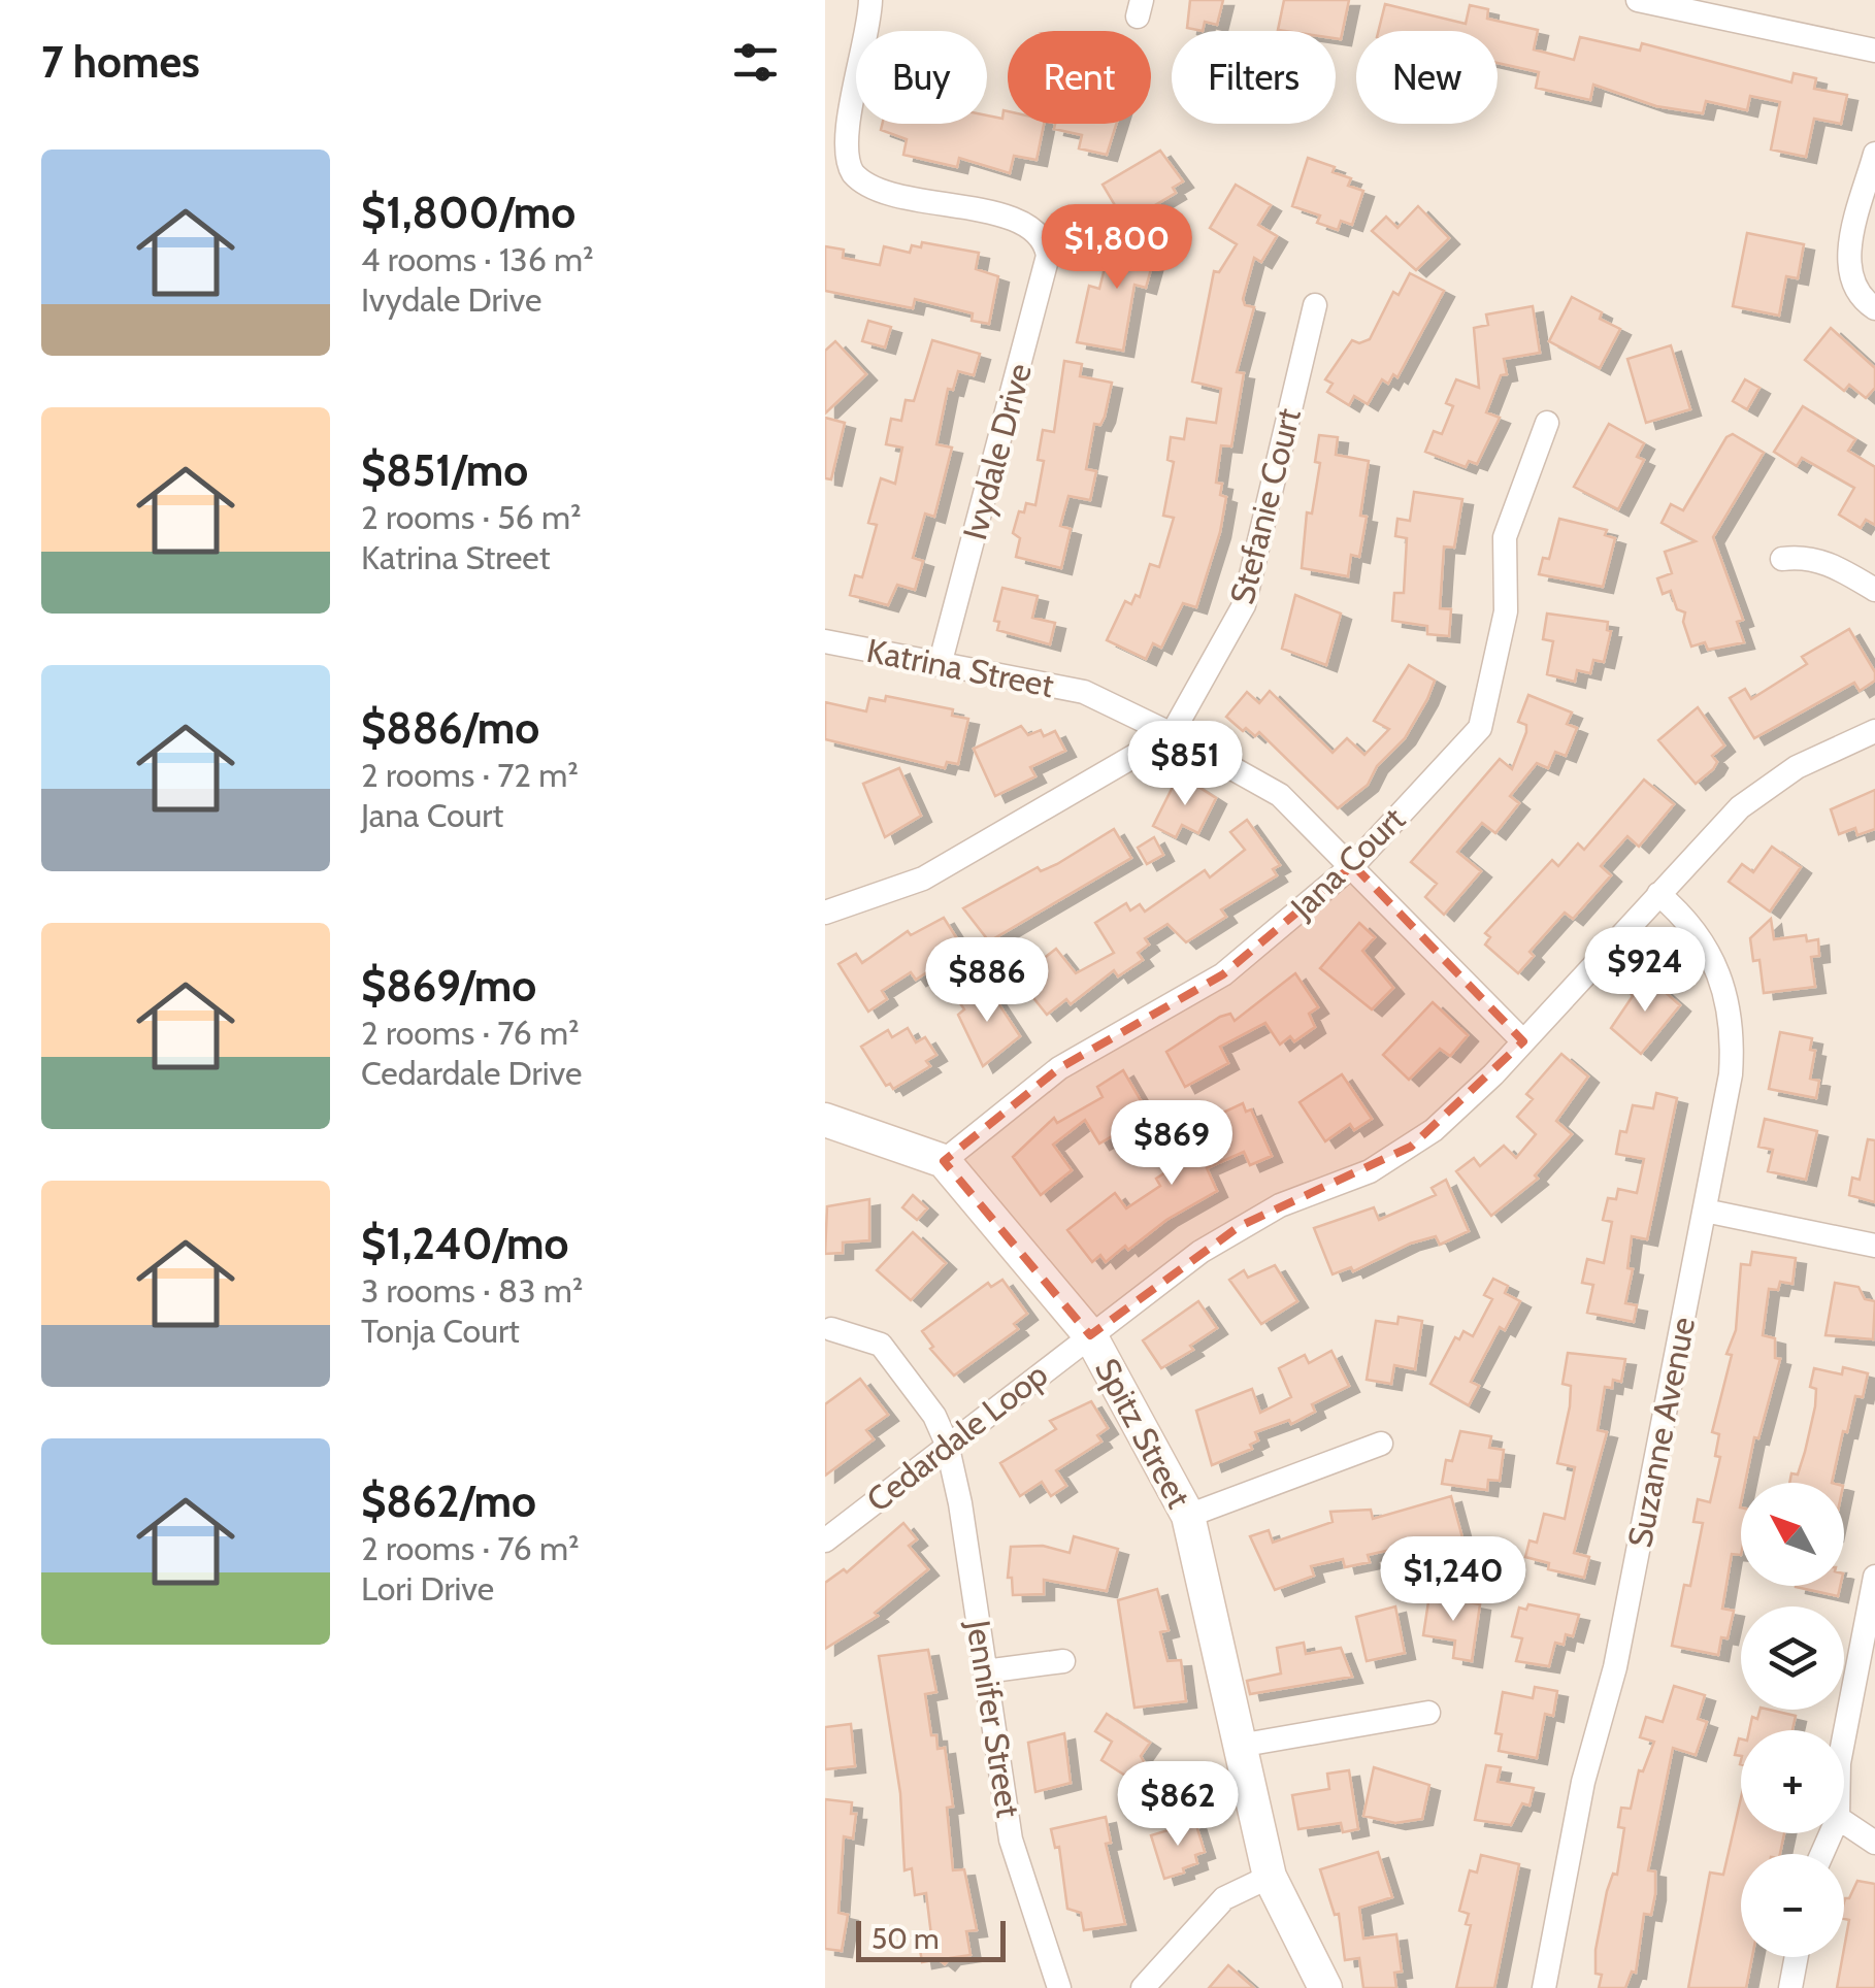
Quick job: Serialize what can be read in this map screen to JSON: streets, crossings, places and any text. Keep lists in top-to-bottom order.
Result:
{
  "streets": {
    "street": [
      "Ivydale Drive",
      "Stefanie Court",
      "Katrina Street",
      "Jana Court",
      "Suzanne Avenue",
      "Spitz Street",
      "Cedardale Loop",
      "Jennifer Street"
    ]
  },
  "crossings": [
    ["Ivydale Drive", "Katrina Street"],
    ["Stefanie Court", "Katrina Street"],
    ["Katrina Street", "Jana Court"],
    ["Katrina Street", "Cedardale Loop"],
    ["Jana Court", "Spitz Street"],
    ["Suzanne Avenue", "Cedardale Loop"],
    ["Spitz Street", "Cedardale Loop"],
    ["Cedardale Loop", "Jennifer Street"]
  ],
  "scale_bar": "50 m",
  "north": "top left",
  "page": {
    "heading": "7 homes",
    "chip": [
      "Buy",
      "Rent",
      "Filters",
      "New"
    ],
    "list": [
      {
        "name": "$1,800/mo",
        "note": "4 rooms · 136 m² · Ivydale Drive"
      },
      {
        "name": "$851/mo",
        "note": "2 rooms · 56 m² · Katrina Street"
      },
      {
        "name": "$886/mo",
        "note": "2 rooms · 72 m² · Jana Court"
      },
      {
        "name": "$869/mo",
        "note": "2 rooms · 76 m² · Cedardale Drive"
      },
      {
        "name": "$1,240/mo",
        "note": "3 rooms · 83 m² · Tonja Court"
      },
      {
        "name": "$862/mo",
        "note": "2 rooms · 76 m² · Lori Drive"
      }
    ],
    "price": [
      "$1,800",
      "$851",
      "$924",
      "$886",
      "$869",
      "$1,240",
      "$862"
    ],
    "map_buttons": ["+", "−"],
    "scale": "50 m"
  }
}
